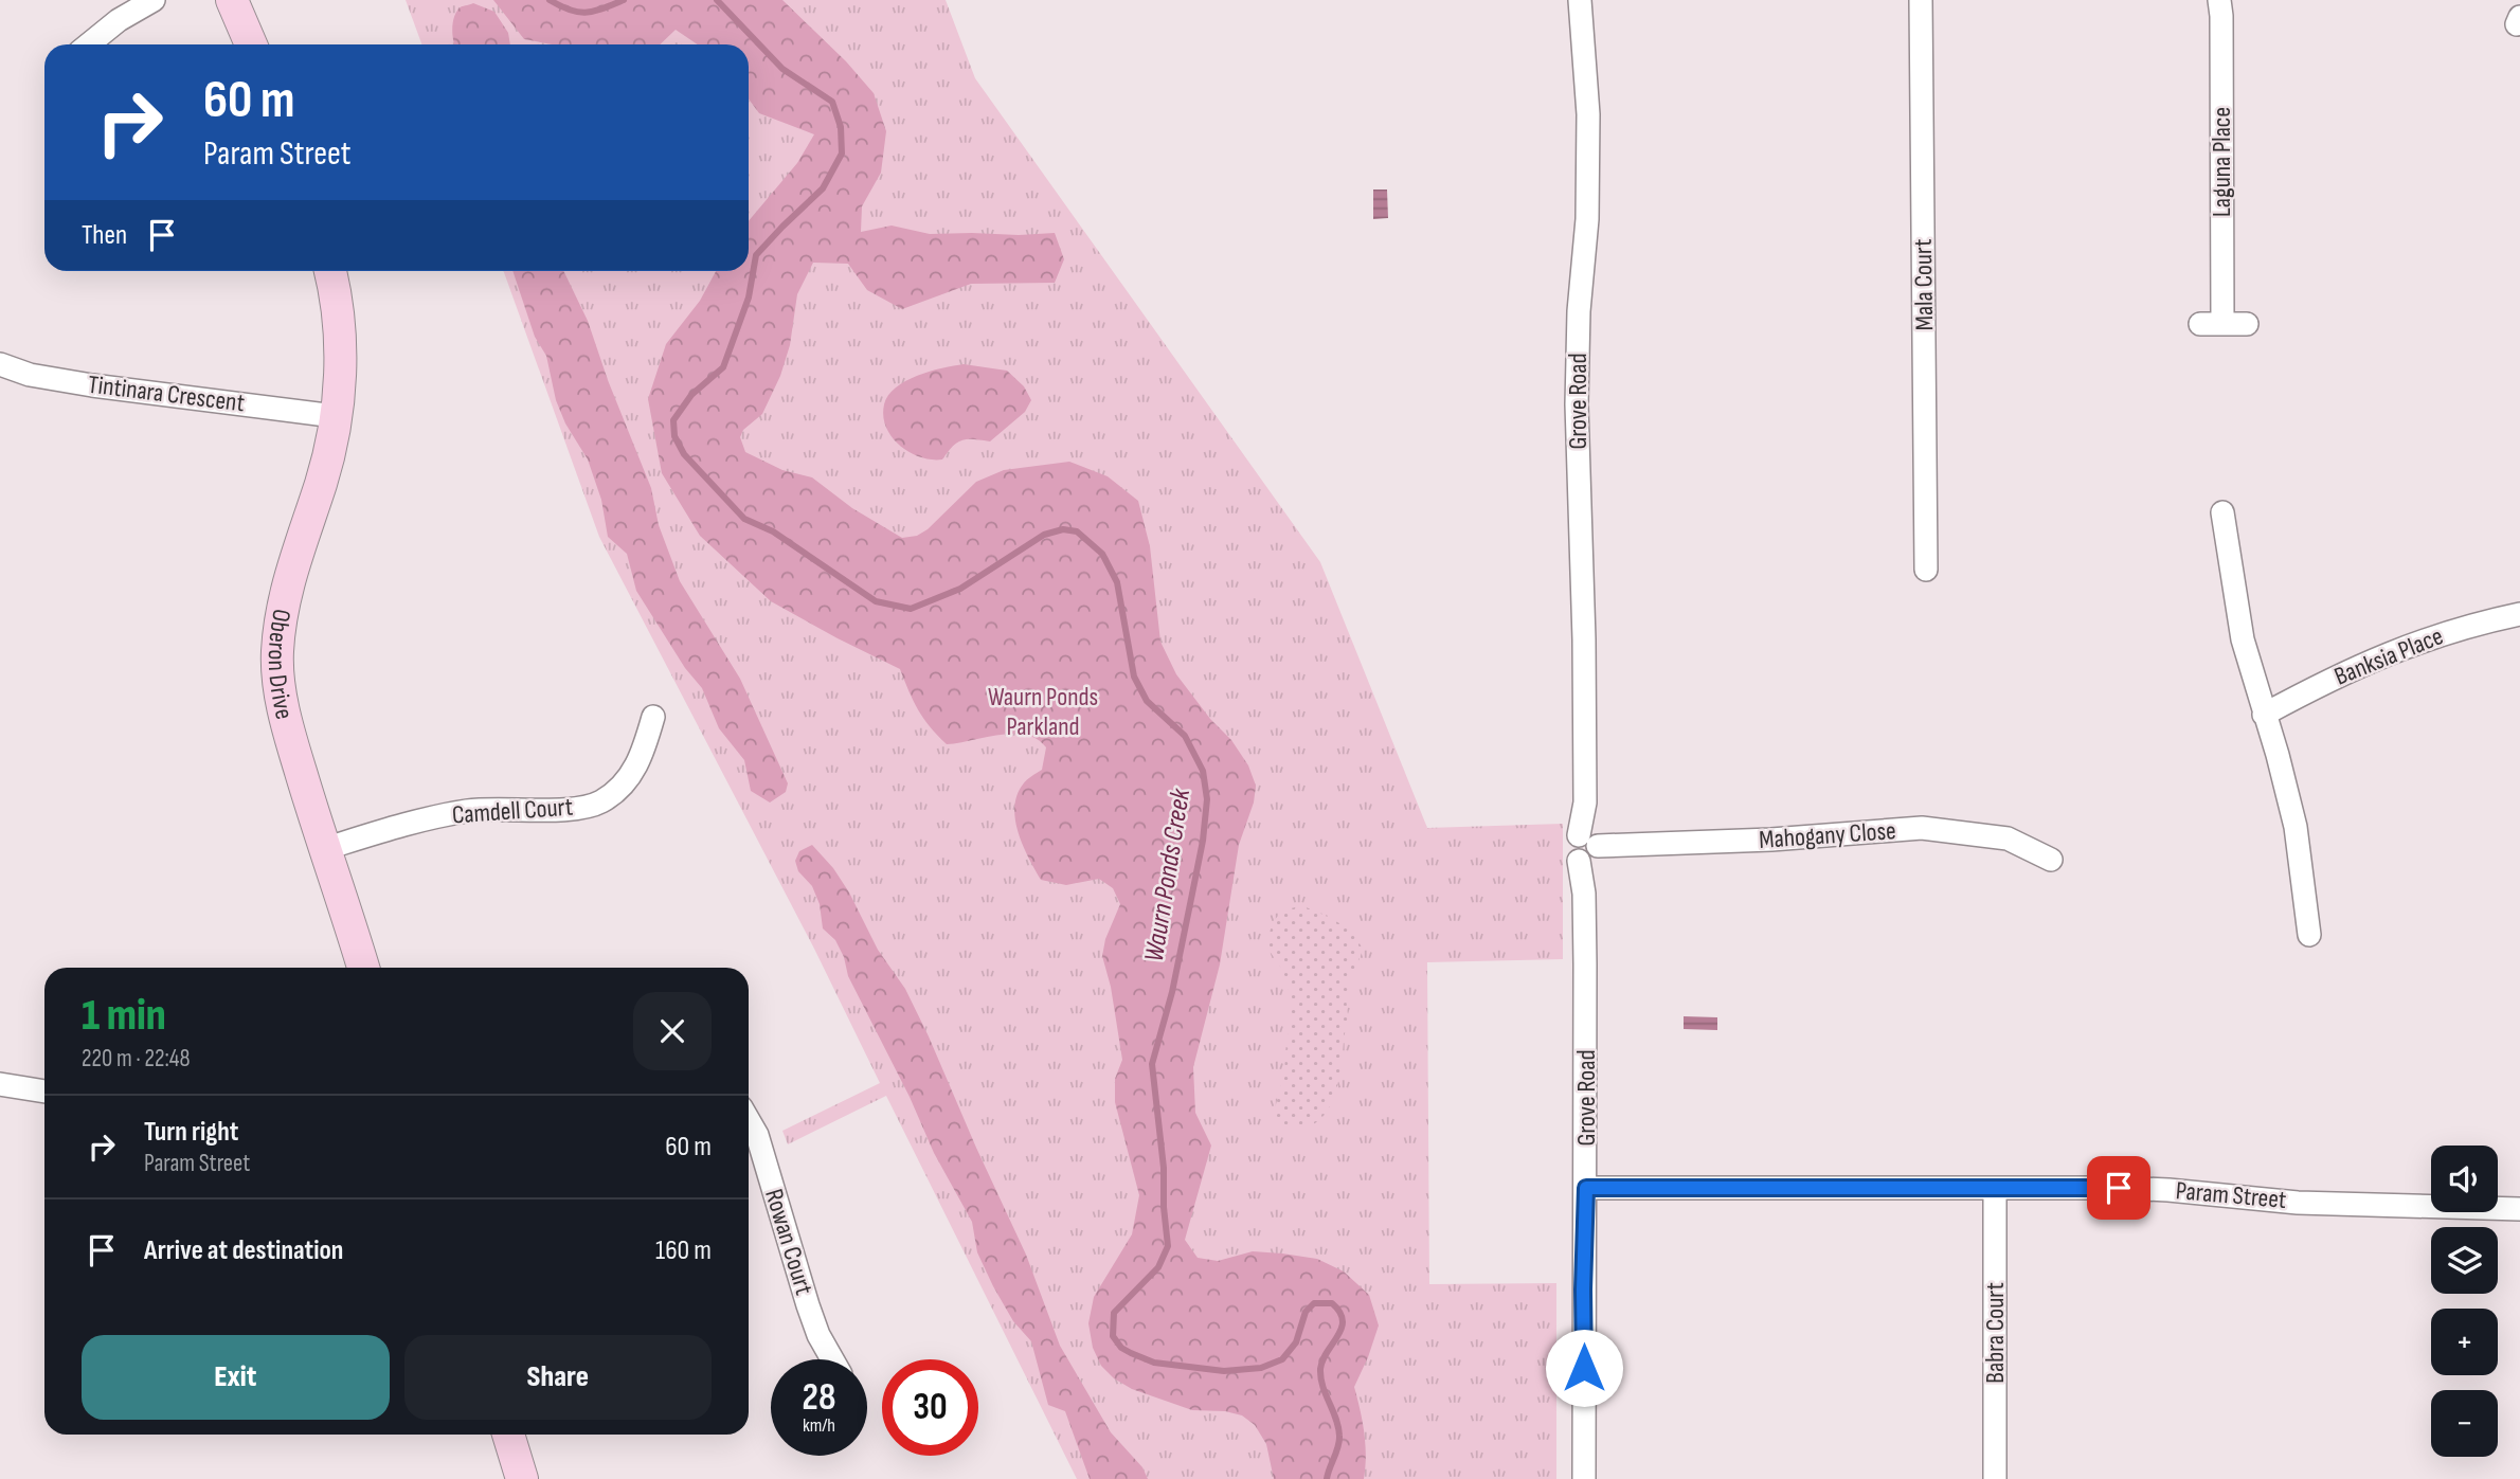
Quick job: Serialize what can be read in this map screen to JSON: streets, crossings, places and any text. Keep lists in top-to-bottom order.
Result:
{
  "streets": {
    "street": [
      "Laguna Place",
      "Mala Court",
      "Tintinara Crescent",
      "Grove Road",
      "Banksia Place",
      "Oberon Drive",
      "Camdell Court",
      "Mahogany Close",
      "Param Street",
      "Rowan Court",
      "Babra Court"
    ]
  },
  "crossings": [
    ["Tintinara Crescent", "Oberon Drive"],
    ["Grove Road", "Mahogany Close"],
    ["Grove Road", "Param Street"],
    ["Oberon Drive", "Camdell Court"],
    ["Param Street", "Babra Court"]
  ],
  "water": ["Waurn Ponds Creek"],
  "parks": ["Waurn Ponds Parkland"],
  "page": {
    "turn": ["60 m", "Param Street"],
    "then": "Then",
    "heading": ["1 min", "220 m · 22:48"],
    "list": [
      {
        "name": "Turn right",
        "note": "Param Street",
        "value": "60 m"
      },
      {
        "name": "Arrive at destination",
        "value": "160 m"
      }
    ],
    "map_buttons": ["+", "−"],
    "buttons": ["Exit", "Share"],
    "speed": "28 km/h",
    "limit": "30"
  }
}
